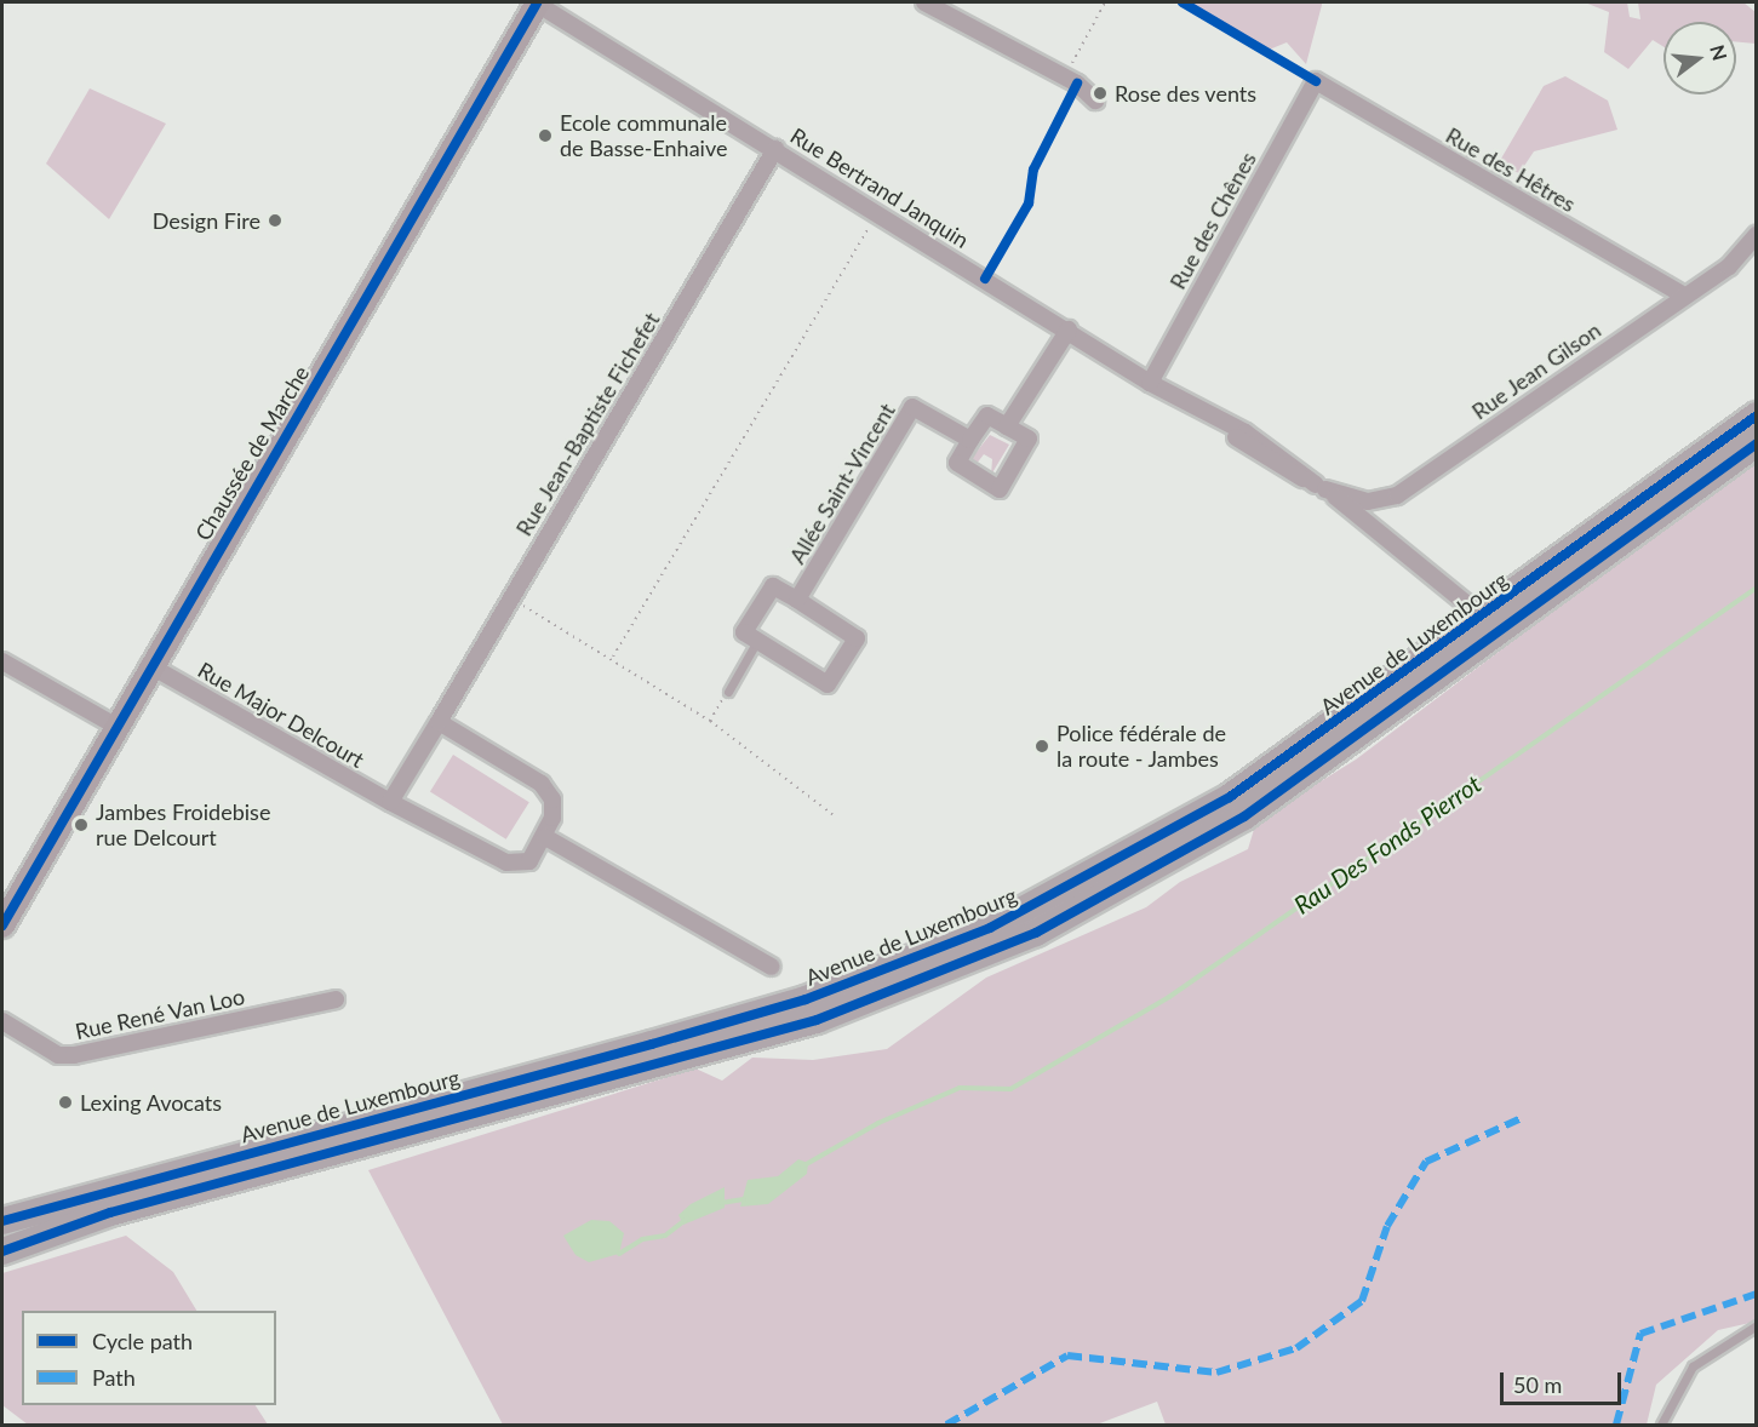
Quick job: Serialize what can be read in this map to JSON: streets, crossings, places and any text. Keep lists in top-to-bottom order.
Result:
{
  "streets": {
    "main road": ["Chaussée de Marche", "Avenue de Luxembourg"],
    "street": [
      "Rue des Hêtres",
      "Rue Bertrand Janquin",
      "Rue des Chênes",
      "Rue Jean Gilson",
      "Rue Jean-Baptiste Fichefet",
      "Allée Saint-Vincent",
      "Rue Major Delcourt",
      "Rue René Van Loo"
    ]
  },
  "crossings": [
    ["Rue des Hêtres", "Rue des Chênes"],
    ["Rue des Hêtres", "Rue Jean Gilson"],
    ["Rue Bertrand Janquin", "Rue des Chênes"],
    ["Rue Bertrand Janquin", "Rue Jean Gilson"],
    ["Rue Bertrand Janquin", "Rue Jean-Baptiste Fichefet"],
    ["Rue Bertrand Janquin", "Chaussée de Marche"],
    ["Rue Bertrand Janquin", "Avenue de Luxembourg"],
    ["Rue Jean-Baptiste Fichefet", "Rue Major Delcourt"],
    ["Chaussée de Marche", "Rue Major Delcourt"]
  ],
  "water": ["Rau Des Fonds Pierrot"],
  "places": [
    "Rose des vents",
    "Ecole communale de Basse-Enhaive",
    "Design Fire",
    "Police fédérale de la route - Jambes",
    "Jambes Froidebise rue Delcourt",
    "Lexing Avocats"
  ],
  "legend": ["Cycle path", "Path"],
  "scale_bar": "50 m",
  "north": "right"
}
